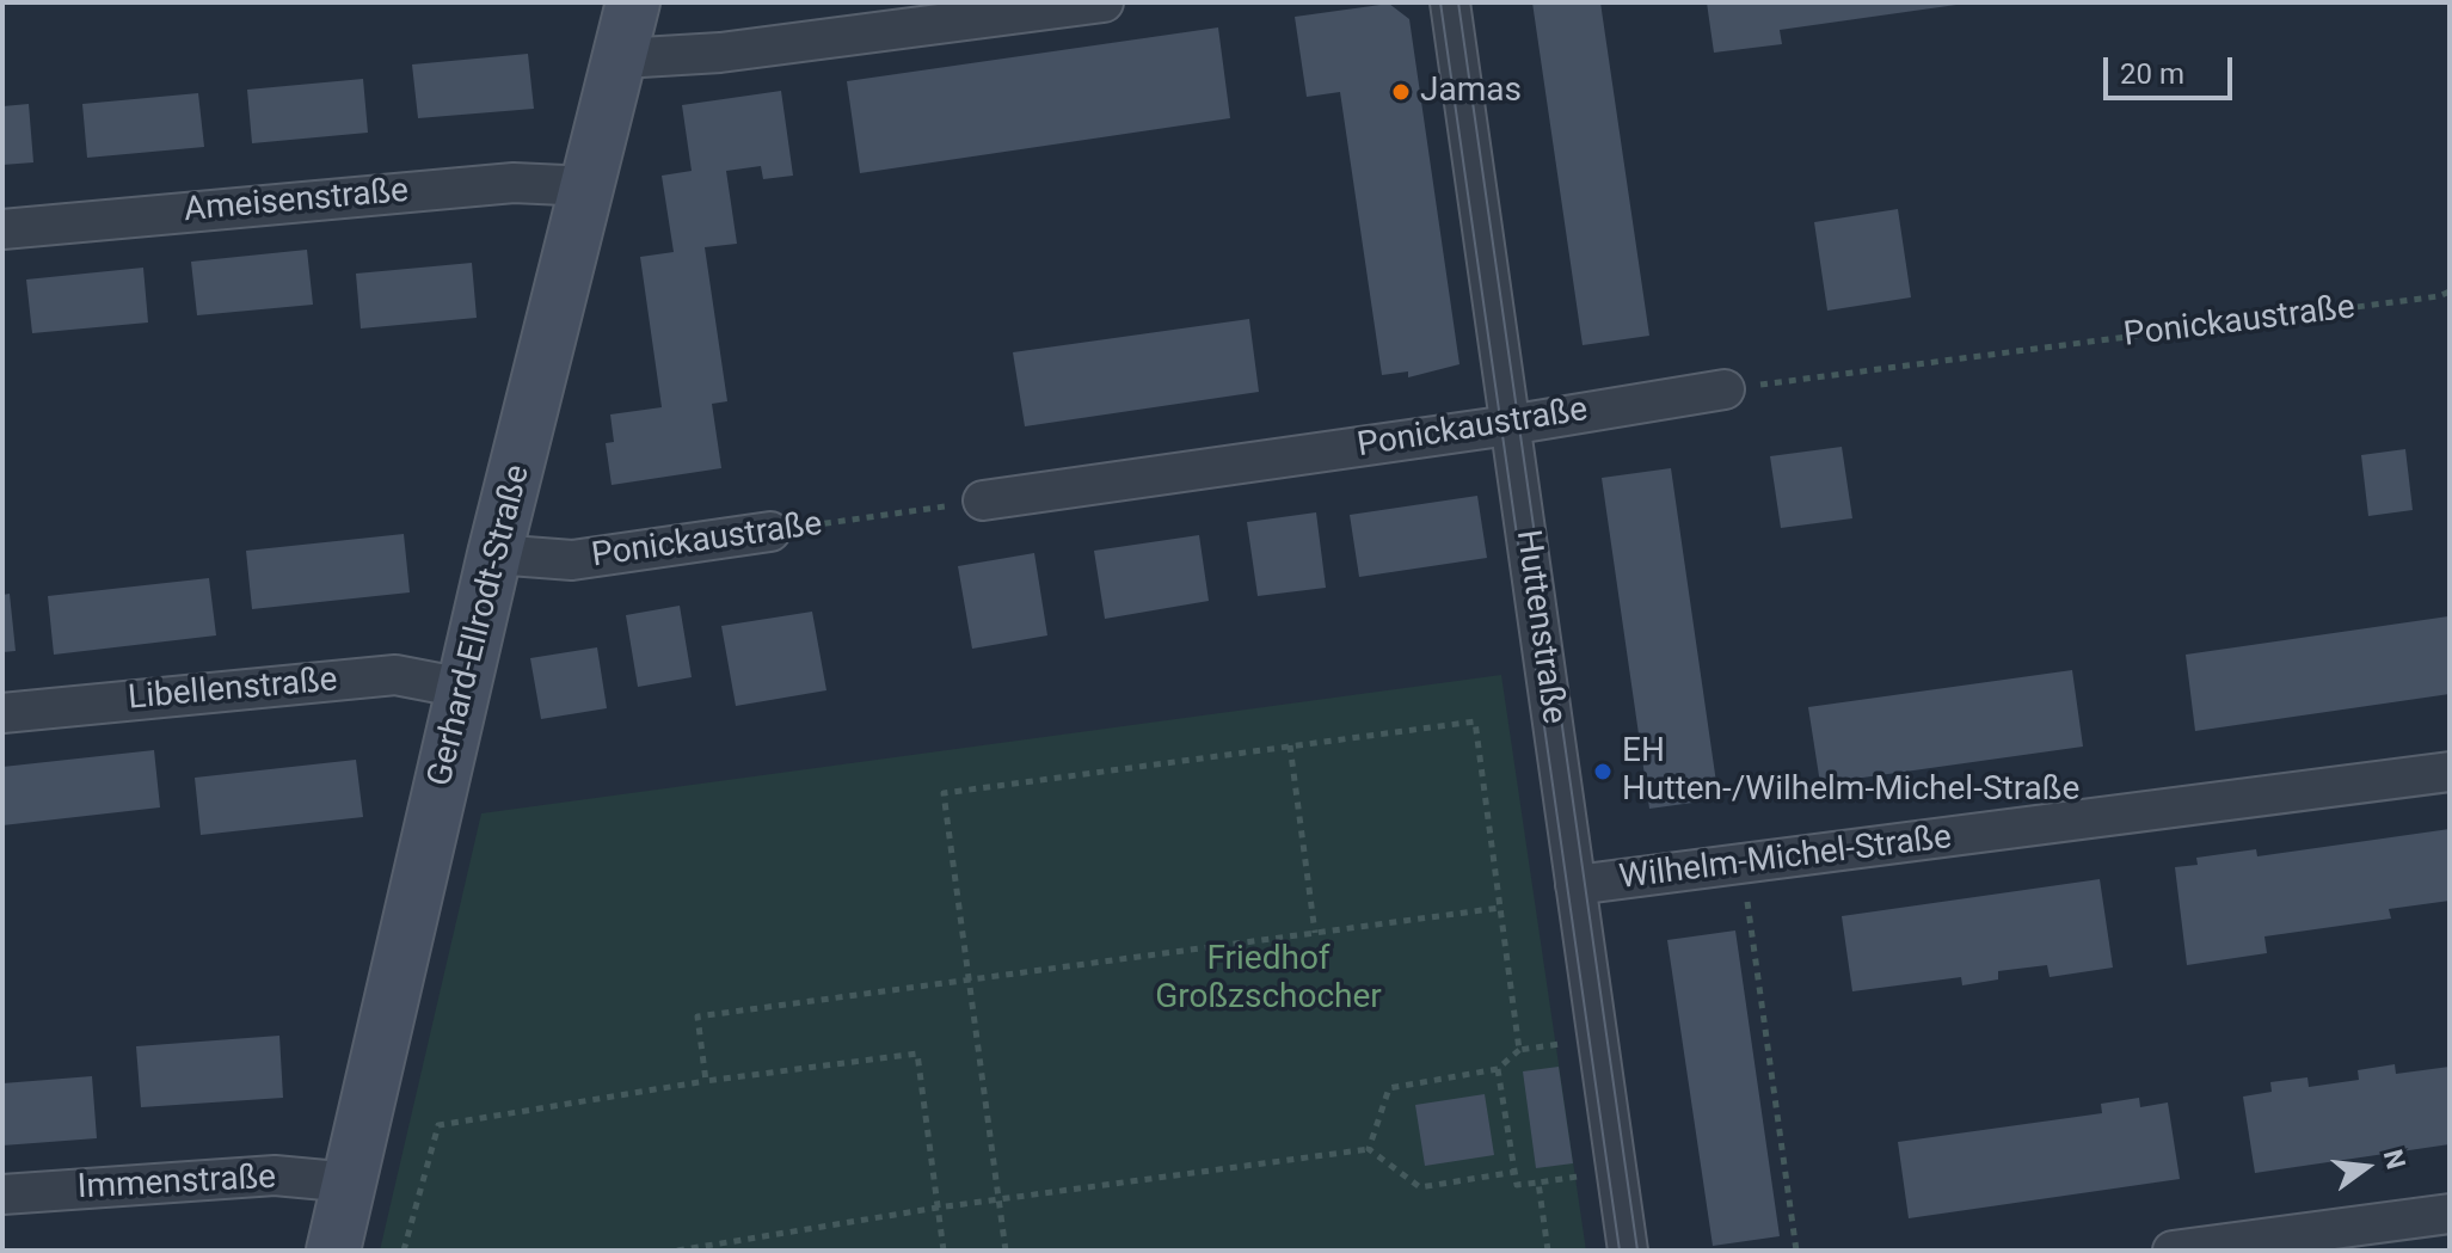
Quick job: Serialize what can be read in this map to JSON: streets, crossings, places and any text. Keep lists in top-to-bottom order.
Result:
{
  "streets": {
    "main road": ["Gerhard-Ellrodt-Straße"],
    "street": [
      "Ameisenstraße",
      "Ponickaustraße",
      "Huttenstraße",
      "Libellenstraße",
      "Wilhelm-Michel-Straße",
      "Immenstraße"
    ]
  },
  "crossings": [
    ["Ameisenstraße", "Gerhard-Ellrodt-Straße"],
    ["Ponickaustraße", "Gerhard-Ellrodt-Straße"],
    ["Ponickaustraße", "Huttenstraße"],
    ["Gerhard-Ellrodt-Straße", "Libellenstraße"],
    ["Gerhard-Ellrodt-Straße", "Immenstraße"],
    ["Huttenstraße", "Wilhelm-Michel-Straße"]
  ],
  "parks": ["Friedhof Großzschocher"],
  "places": ["Jamas", "EH Hutten-/Wilhelm-Michel-Straße"],
  "scale_bar": "20 m",
  "north": "right"
}
